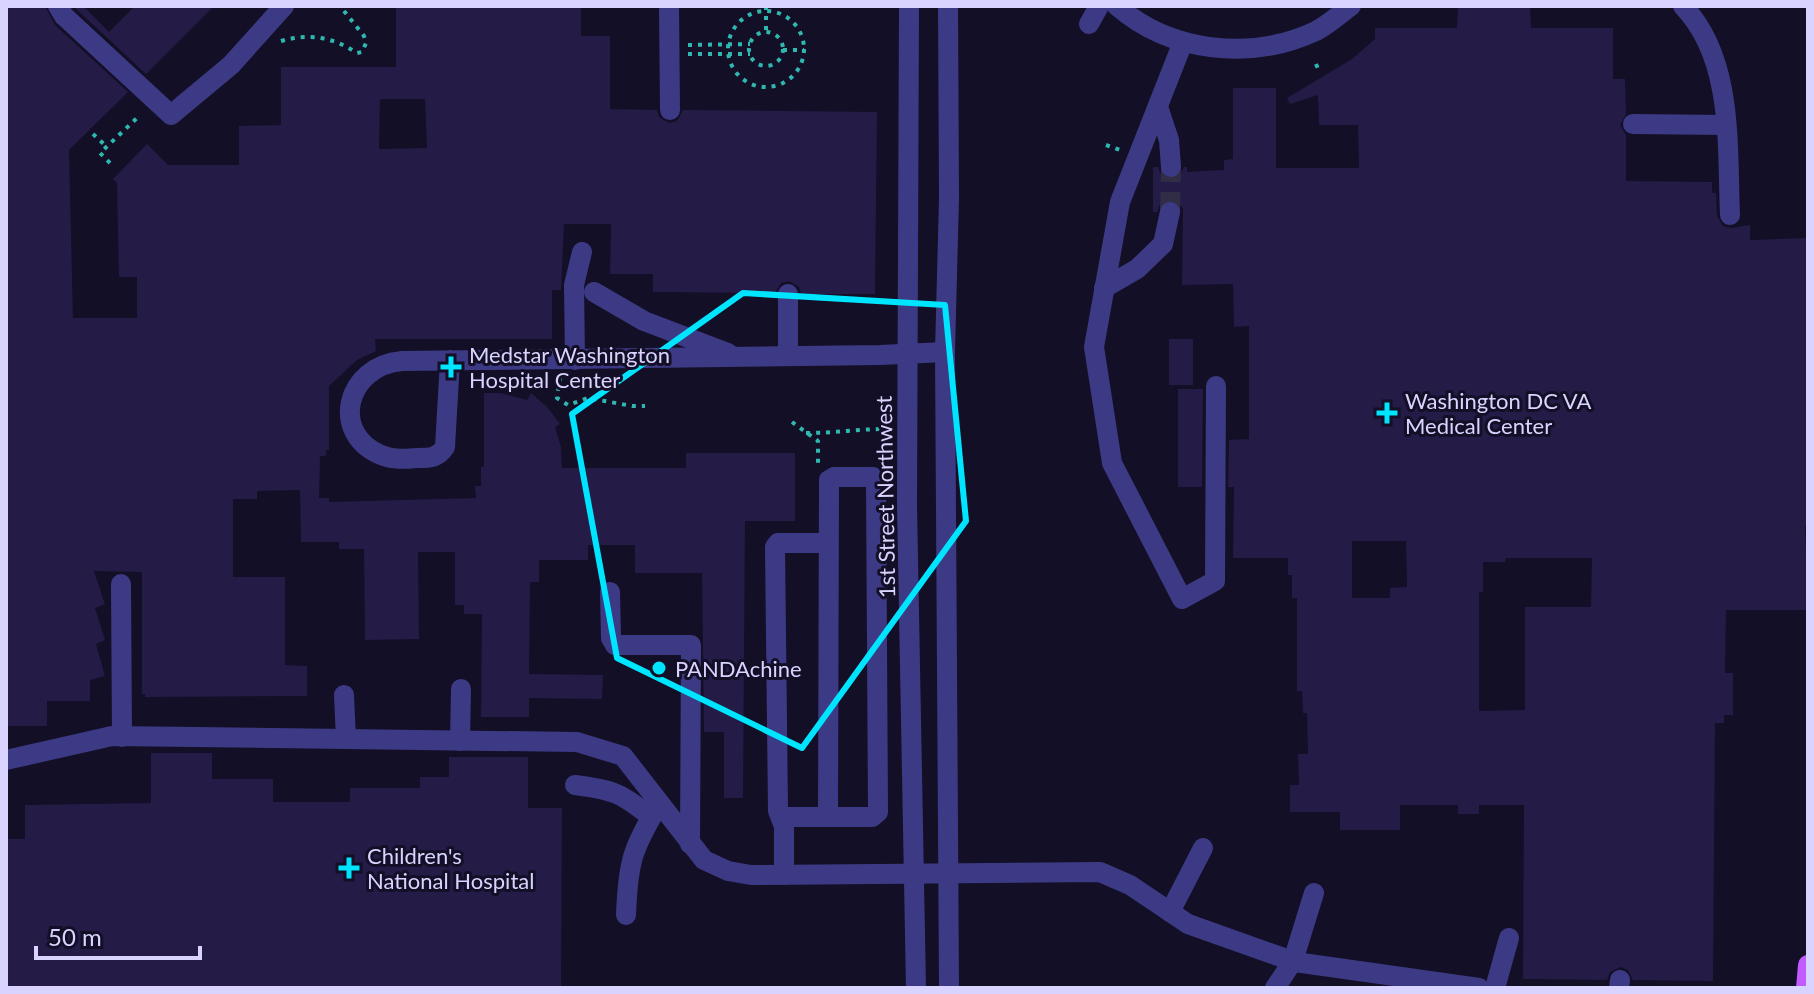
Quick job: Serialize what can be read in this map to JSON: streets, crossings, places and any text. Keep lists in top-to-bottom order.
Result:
{
  "streets": {
    "street": ["1st Street Northwest"]
  },
  "places": {
    "health": ["Medstar Washington Hospital Center", "Washington DC VA Medical Center", "Children's National Hospital"],
    "other": ["PANDAchine"]
  },
  "scale_bar": "50 m"
}
